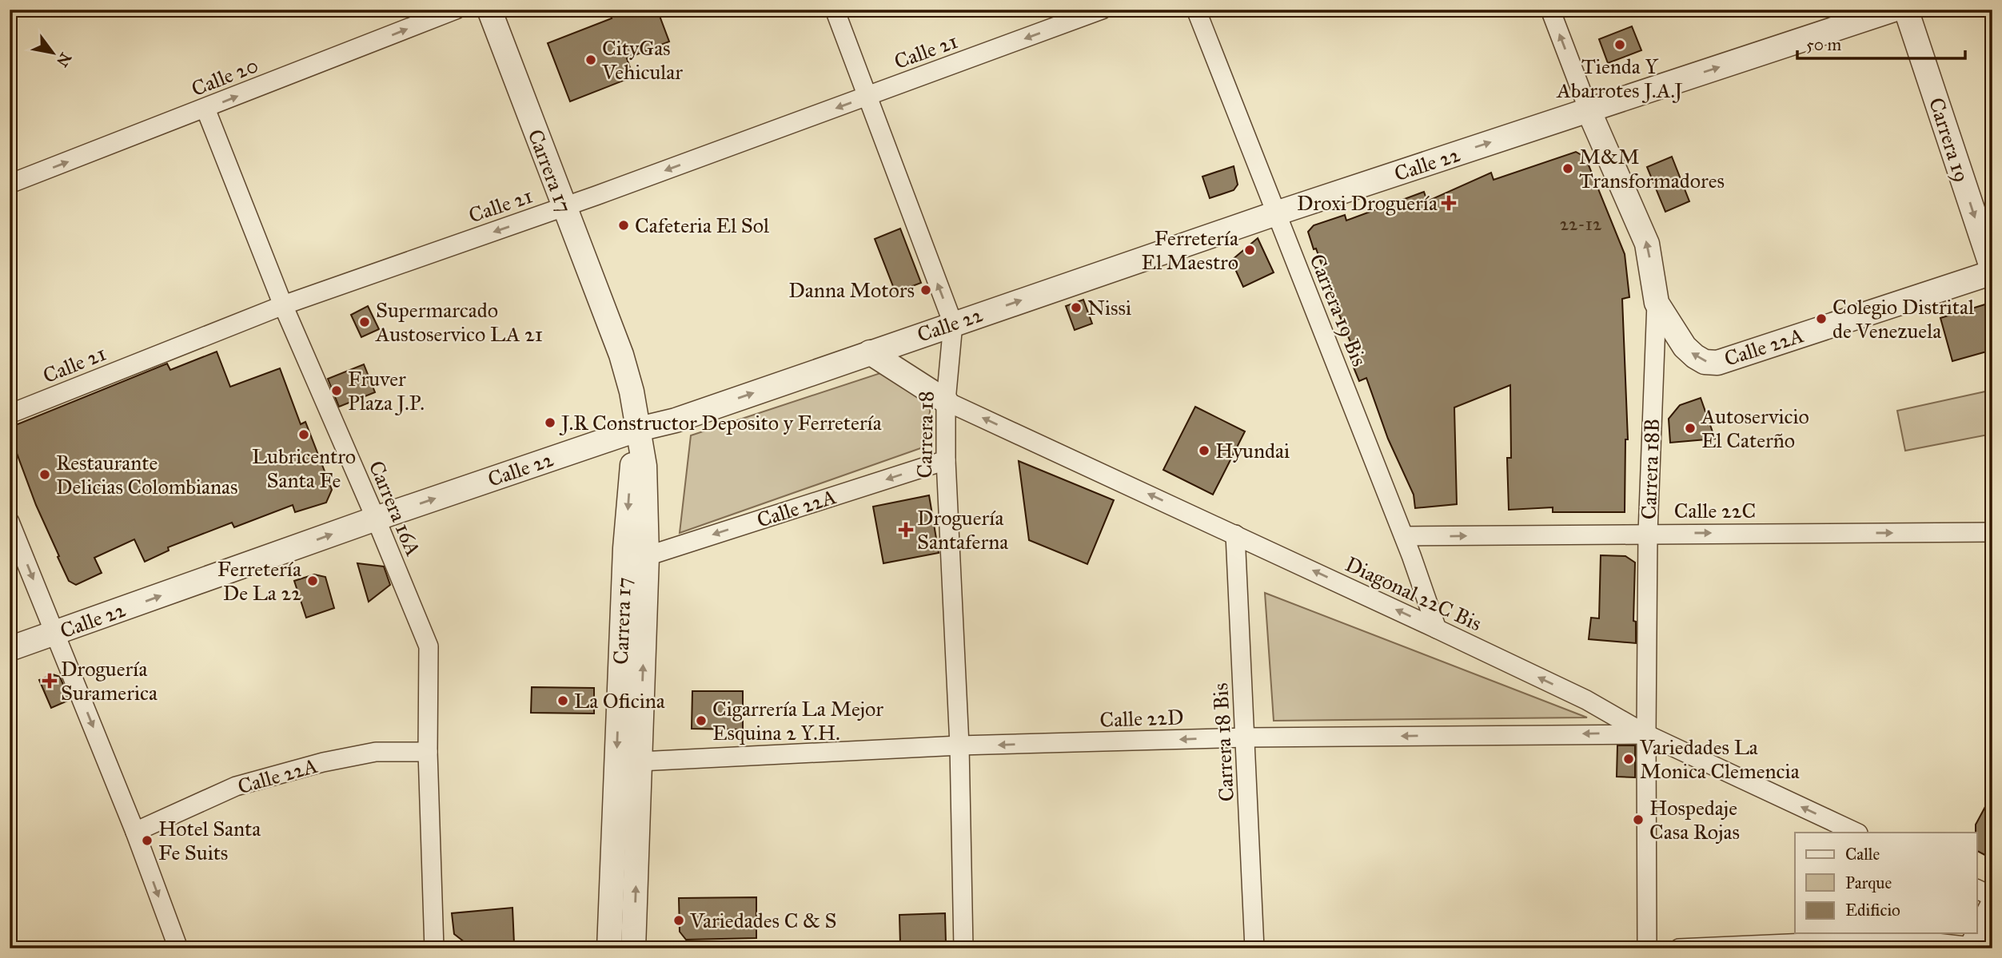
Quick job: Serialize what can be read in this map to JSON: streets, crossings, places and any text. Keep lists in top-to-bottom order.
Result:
{
  "streets": {
    "street": [
      "Calle 21",
      "Calle 20",
      "Carrera 19",
      "Calle 22",
      "Carrera 17",
      "Carrera 19 Bis",
      "Calle 22A",
      "Carrera 18",
      "Carrera 18B",
      "Carrera 16A",
      "Calle 22C",
      "Diagonal 22C Bis",
      "Calle 22D",
      "Carrera 18 Bis"
    ]
  },
  "crossings": [
    ["Calle 21", "Carrera 17"],
    ["Calle 21", "Carrera 18"],
    ["Calle 21", "Carrera 16A"],
    ["Calle 20", "Carrera 16A"],
    ["Carrera 19", "Calle 22A"],
    ["Calle 22", "Carrera 17"],
    ["Calle 22", "Carrera 19 Bis"],
    ["Calle 22", "Carrera 18"],
    ["Calle 22", "Carrera 18B"],
    ["Calle 22", "Carrera 16A"],
    ["Carrera 17", "Calle 22A"],
    ["Carrera 17", "Calle 22D"],
    ["Carrera 19 Bis", "Calle 22C"],
    ["Carrera 19 Bis", "Diagonal 22C Bis"],
    ["Calle 22A", "Carrera 18"],
    ["Calle 22A", "Carrera 18B"],
    ["Calle 22A", "Carrera 16A"],
    ["Carrera 18", "Diagonal 22C Bis"],
    ["Carrera 18", "Calle 22D"],
    ["Carrera 18B", "Calle 22C"],
    ["Carrera 18B", "Diagonal 22C Bis"],
    ["Carrera 18B", "Calle 22D"],
    ["Diagonal 22C Bis", "Calle 22D"],
    ["Diagonal 22C Bis", "Carrera 18 Bis"],
    ["Calle 22D", "Carrera 18 Bis"]
  ],
  "one_way": [
    "Calle 21",
    "Calle 20",
    "Carrera 19",
    "Calle 22",
    "Calle 22A",
    "Calle 22C",
    "Diagonal 22C Bis",
    "Calle 22D"
  ],
  "places": {
    "other": [
      "Tienda Y Abarrotes J.A.J",
      "CityGas Vehicular",
      "M&M Transformadores",
      "Cafeteria El Sol",
      "Ferretería El Maestro",
      "Danna Motors",
      "Nissi",
      "Colegio Distrital de Venezuela",
      "Supermarcado Austoservico LA 21",
      "Fruver Plaza J.P.",
      "J.R Constructor Deposito y Ferretería",
      "Autoservicio El Caterño",
      "Lubricentro Santa Fe",
      "Hyundai",
      "Restaurante Delicias Colombianas",
      "Ferretería De La 22",
      "La Oficina",
      "Cigarrería La Mejor Esquina 2 Y.H.",
      "Variedades La Monica Clemencia",
      "Hospedaje Casa Rojas",
      "Hotel Santa Fe Suits",
      "Variedades C & S"
    ],
    "health": ["Droxi Droguería", "Droguería Santaferna", "Droguería Suramerica"]
  },
  "house_numbers": ["22-12"],
  "legend": ["Calle", "Parque", "Edificio"],
  "scale_bar": "50 m",
  "north": "bottom right"
}
